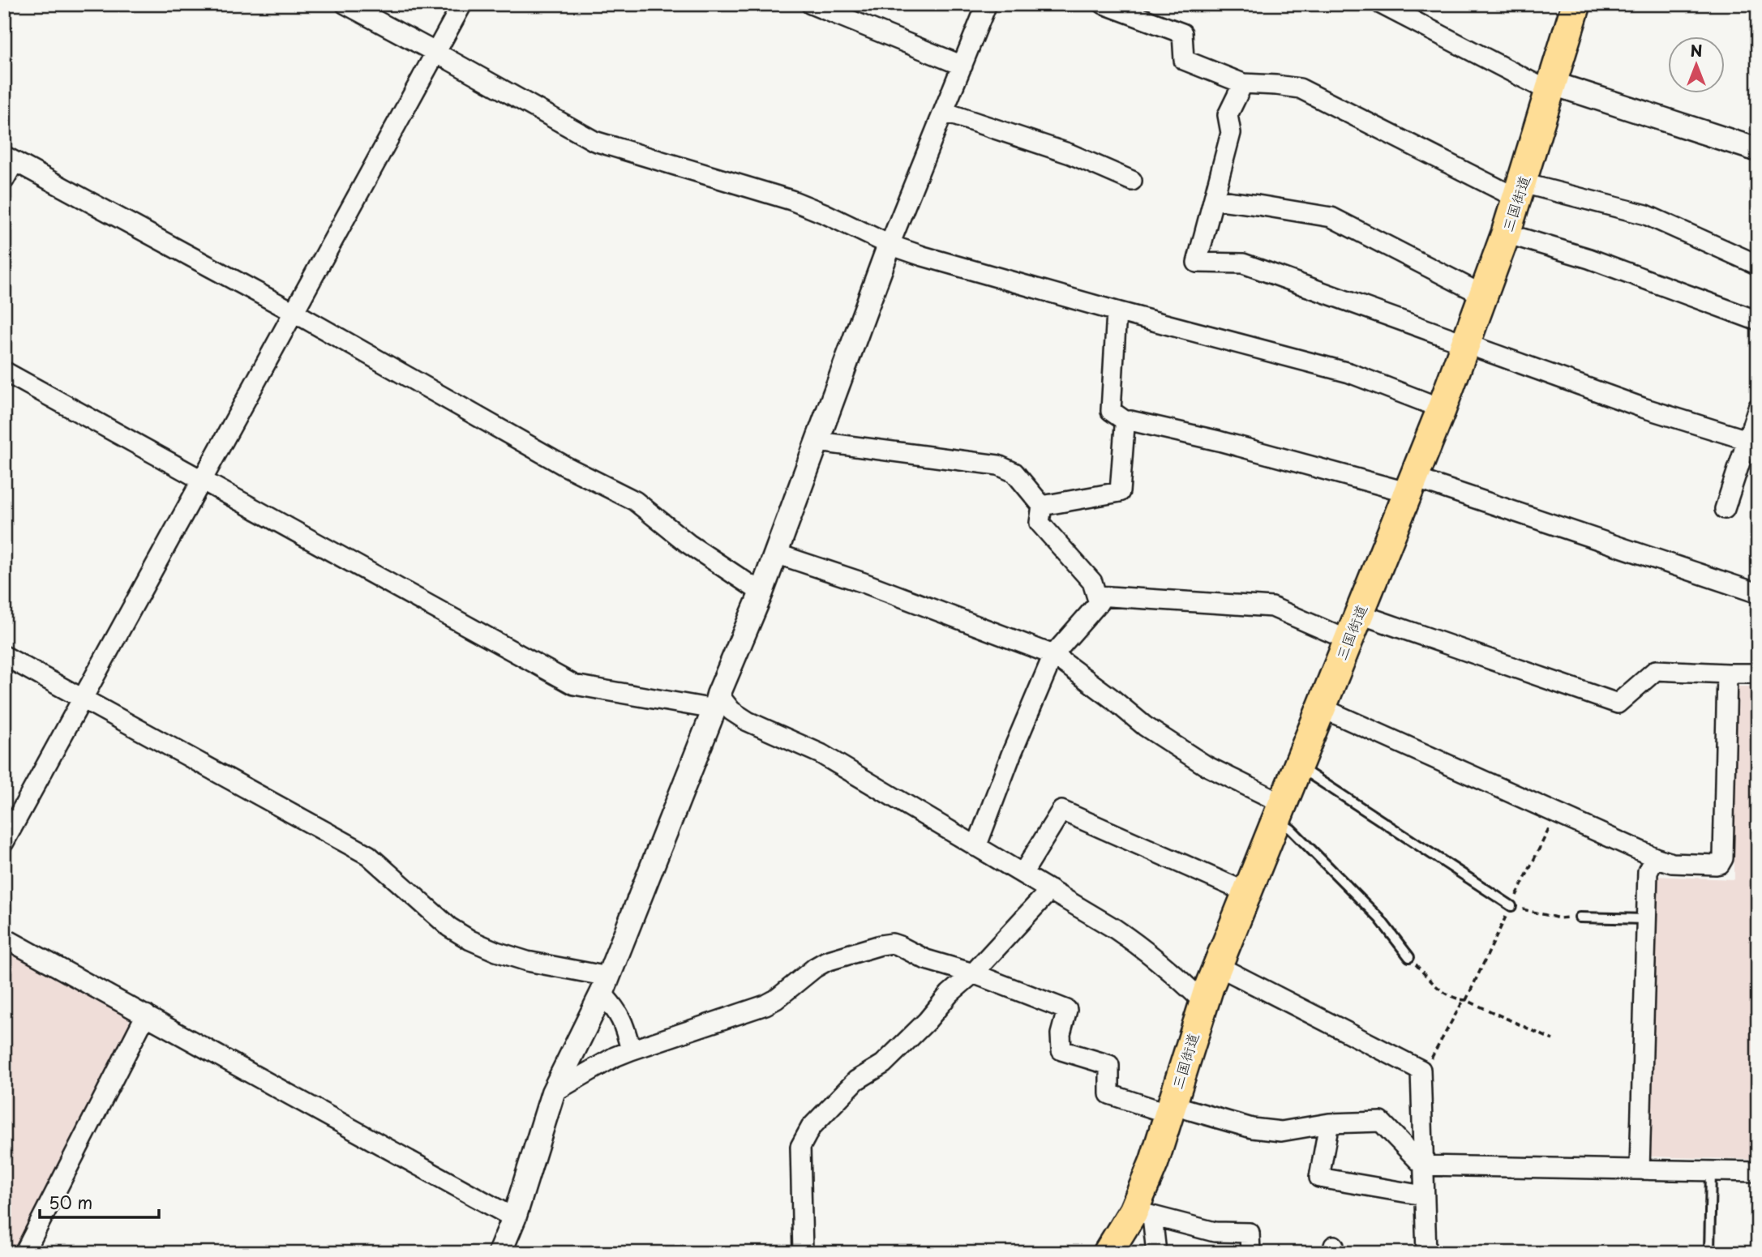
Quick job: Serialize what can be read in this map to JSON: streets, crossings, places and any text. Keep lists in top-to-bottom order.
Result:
{
  "streets": {
    "main road": ["三国街道"]
  },
  "scale_bar": "50 m",
  "north": "top"
}
